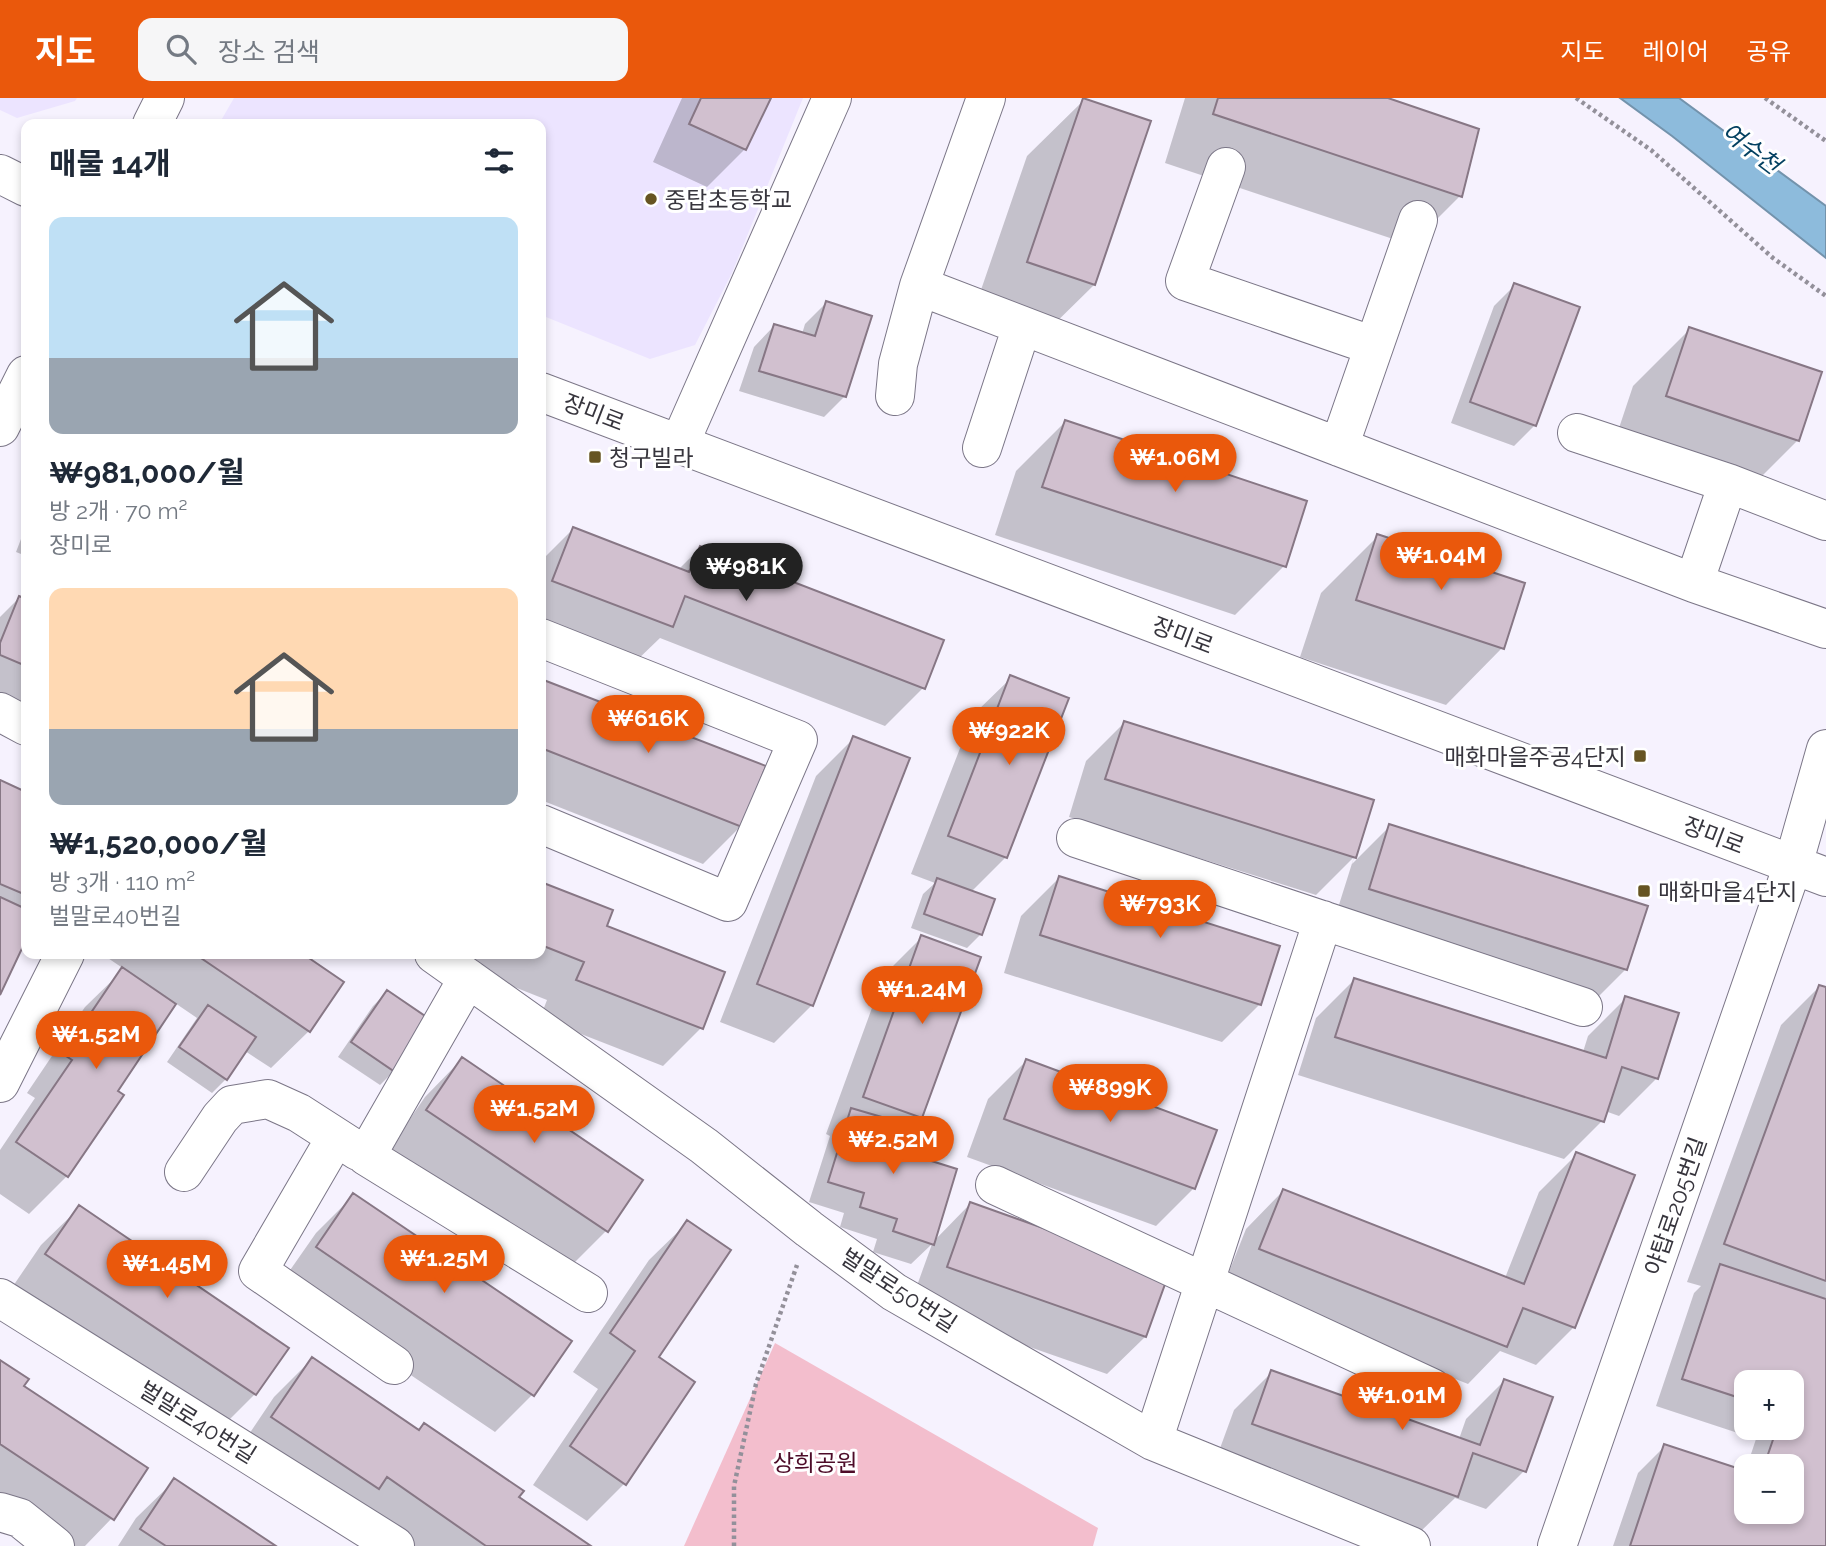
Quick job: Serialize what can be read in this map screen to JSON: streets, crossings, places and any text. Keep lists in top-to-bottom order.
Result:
{
  "streets": {
    "street": [
      "장미로",
      "야탑로205번길",
      "벌말로50번길",
      "벌말로40번길"
    ]
  },
  "crossings": [
    ["장미로", "야탑로205번길"]
  ],
  "water": ["여수천"],
  "parks": ["상희공원"],
  "places": {
    "other": ["중탑초등학교"],
    "transit": ["청구빌라", "매화마을주공4단지", "매화마을4단지"]
  },
  "page": {
    "header": "지도",
    "search": "장소 검색",
    "nav": ["지도", "레이어", "공유"],
    "heading": "매물 14개",
    "list": [
      {
        "name": "₩981,000/월",
        "note": "방 2개 · 70 m² · 장미로"
      },
      {
        "name": "₩1,520,000/월",
        "note": "방 3개 · 110 m² · 벌말로40번길"
      }
    ],
    "price": [
      "₩1.06M",
      "₩1.04M",
      "₩981K",
      "₩616K",
      "₩922K",
      "₩793K",
      "₩1.24M",
      "₩1.52M",
      "₩899K",
      "₩1.52M",
      "₩2.52M",
      "₩1.25M",
      "₩1.45M",
      "₩1.01M"
    ],
    "map_buttons": ["+", "−"]
  }
}
